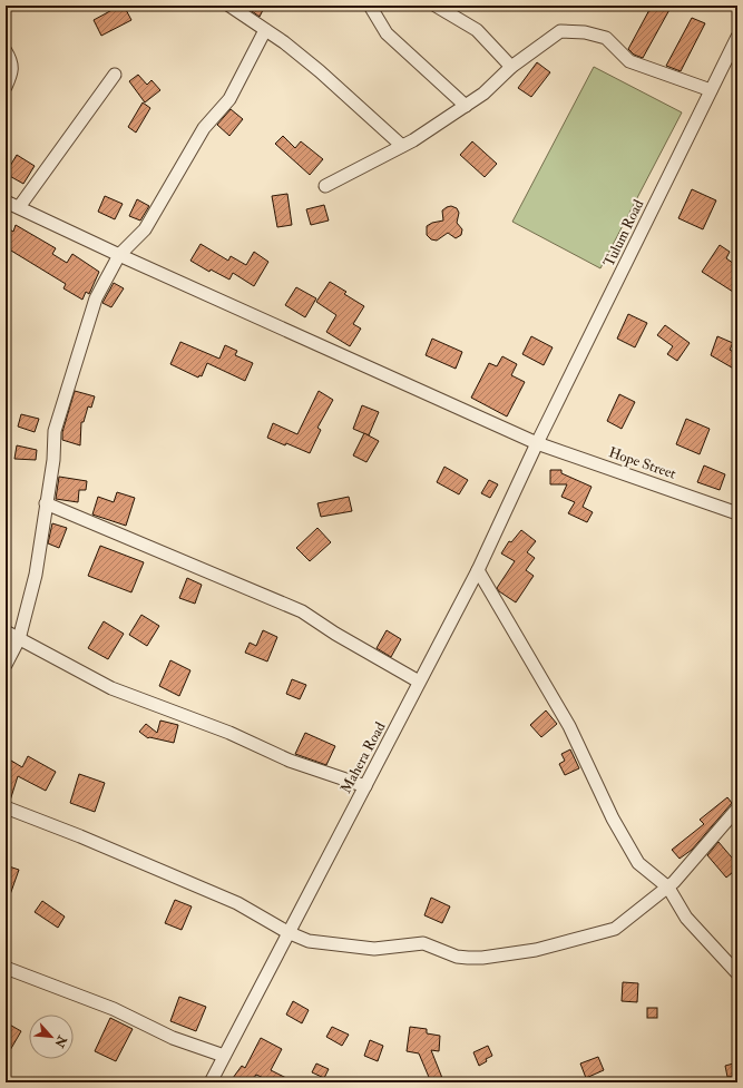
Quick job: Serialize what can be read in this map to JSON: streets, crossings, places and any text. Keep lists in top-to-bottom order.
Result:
{
  "streets": {
    "street": ["Tulum Road", "Hope Street", "Mahera Road"]
  },
  "crossings": [
    ["Tulum Road", "Hope Street"],
    ["Tulum Road", "Mahera Road"],
    ["Hope Street", "Mahera Road"]
  ],
  "north": "bottom right"
}
